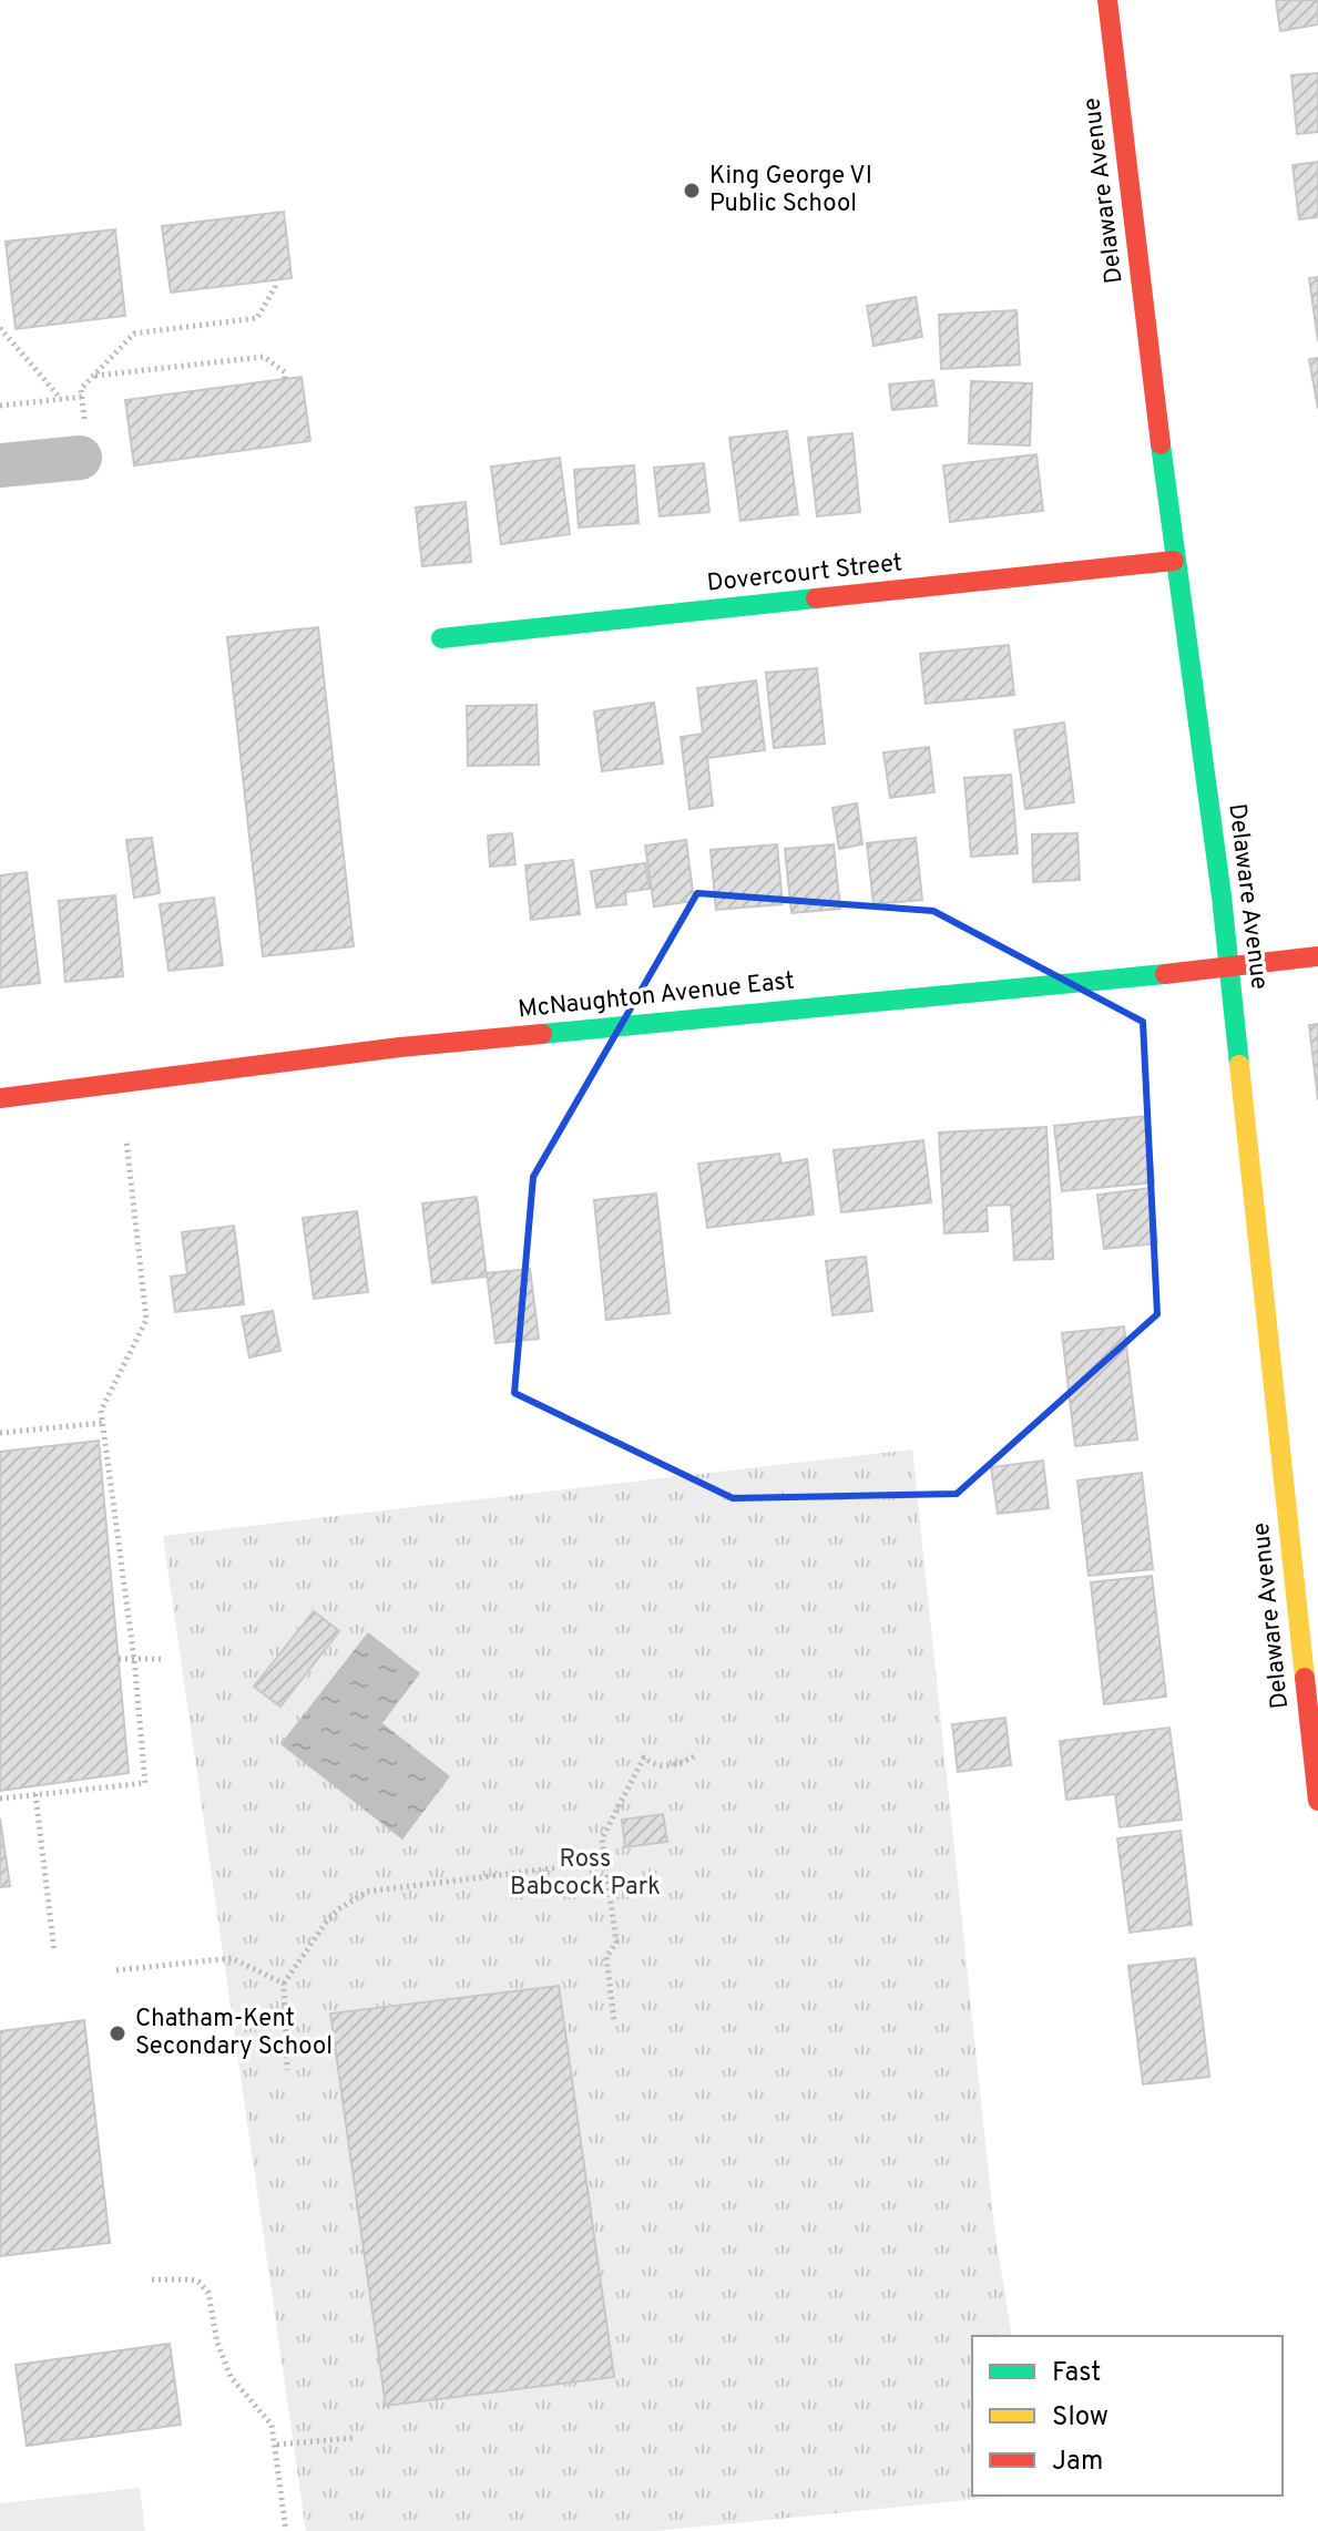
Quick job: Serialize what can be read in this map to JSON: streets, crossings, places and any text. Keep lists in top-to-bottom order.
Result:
{
  "streets": {
    "street": ["Delaware Avenue", "Dovercourt Street", "McNaughton Avenue East"]
  },
  "crossings": [
    ["Delaware Avenue", "Dovercourt Street"],
    ["Delaware Avenue", "McNaughton Avenue East"]
  ],
  "parks": ["Ross Babcock Park"],
  "places": ["King George VI Public School", "Chatham-Kent Secondary School"],
  "legend": ["Fast", "Slow", "Jam"]
}
